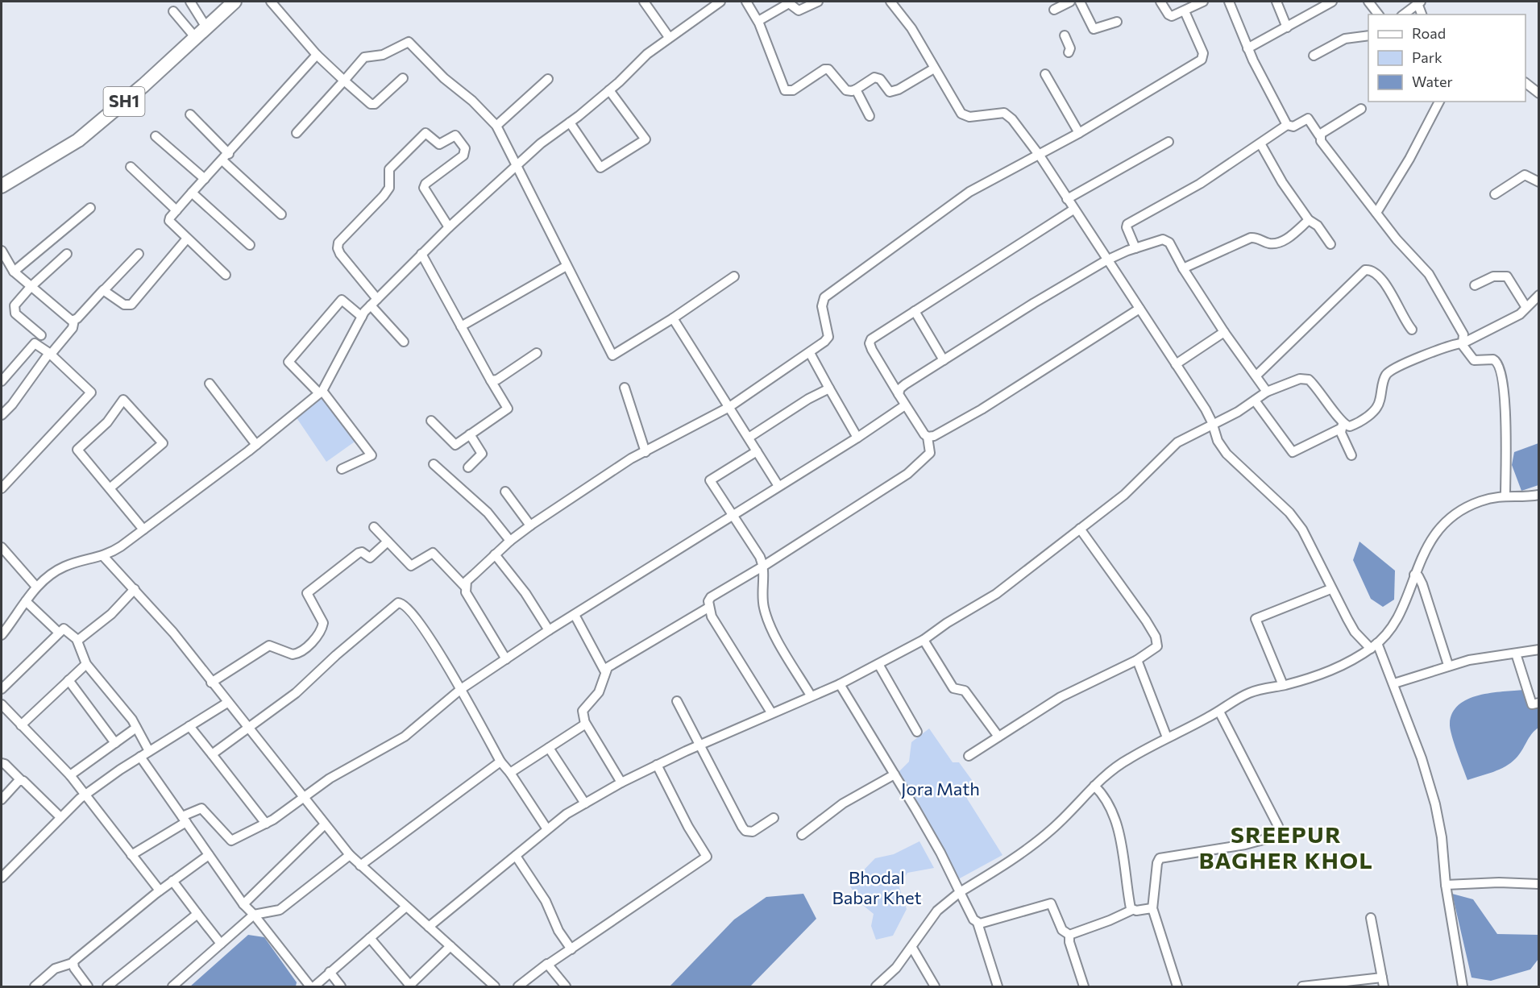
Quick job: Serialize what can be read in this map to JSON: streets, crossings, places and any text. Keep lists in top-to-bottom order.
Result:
{
  "streets": {
    "main road": ["SH1"]
  },
  "districts": ["SREEPUR BAGHER KHOL"],
  "parks": ["Jora Math", "Bhodal Babar Khet"],
  "legend": ["Road", "Park", "Water"]
}
